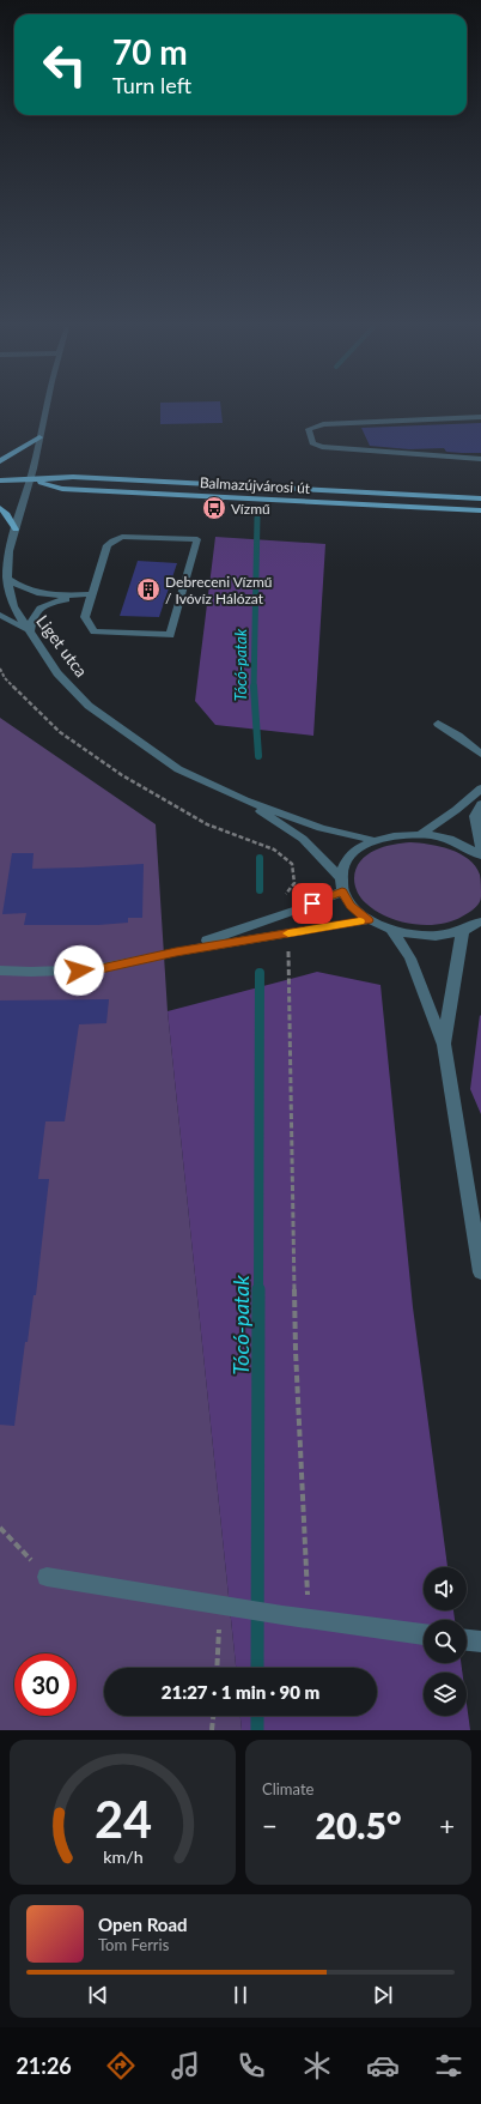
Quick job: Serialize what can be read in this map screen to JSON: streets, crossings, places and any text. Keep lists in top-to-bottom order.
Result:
{
  "streets": {
    "main road": ["Balmazújvárosi út"],
    "street": ["Liget utca"]
  },
  "crossings": [
    ["Balmazújvárosi út", "Liget utca"]
  ],
  "water": ["Tócó-patak"],
  "places": {
    "bus stop": ["Vízmű"],
    "building": ["Debreceni Vízmű / Ivóvíz Hálózat"]
  },
  "page": {
    "turn": ["70 m", "Turn left"],
    "limit": "30",
    "trip": "21:27 · 1 min · 90 m",
    "tile": "Climate",
    "heat": ["−", "20.5°", "+"],
    "song": ["Open Road", "Tom Ferris"],
    "tabs": "21:26",
    "gauge": ["24", "km/h"]
  }
}
